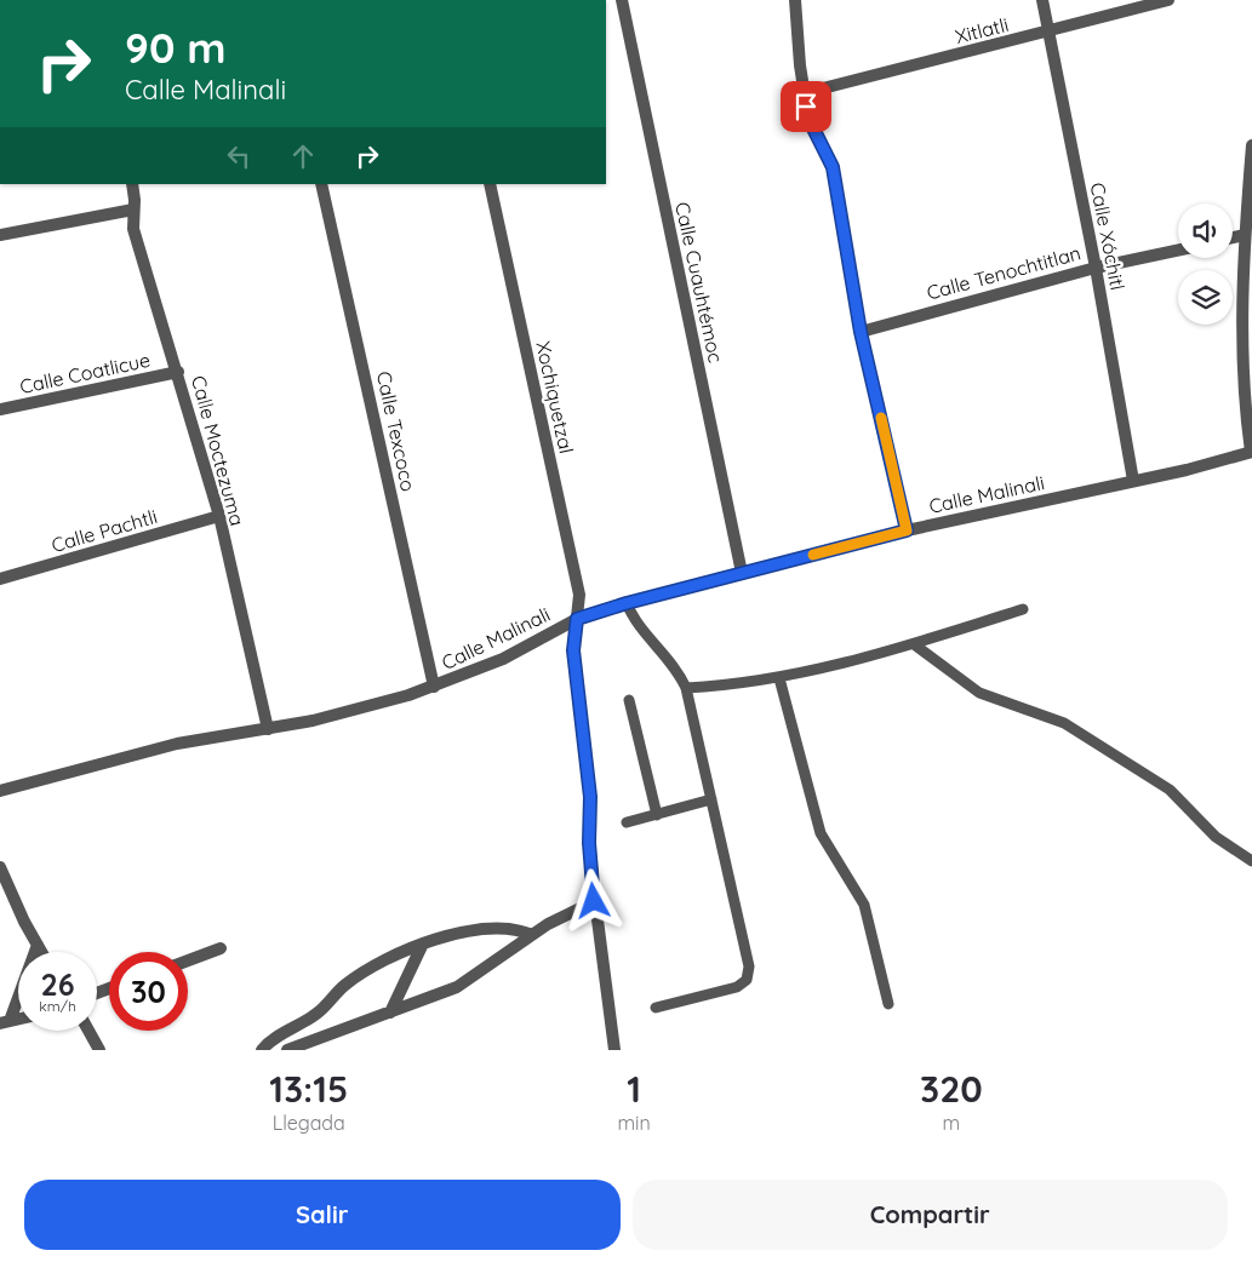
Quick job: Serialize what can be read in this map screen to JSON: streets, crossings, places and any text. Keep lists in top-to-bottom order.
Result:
{
  "streets": {
    "street": [
      "Xitlatli",
      "Calle Xóchitl",
      "Calle Tenochtitlan",
      "Calle Cuauhtémoc",
      "Calle Coatlicue",
      "Xochiquetzal",
      "Calle Texcoco",
      "Calle Moctezuma",
      "Calle Malinali",
      "Calle Pachtli"
    ]
  },
  "crossings": [
    ["Xitlatli", "Calle Xóchitl"],
    ["Calle Xóchitl", "Calle Tenochtitlan"],
    ["Calle Xóchitl", "Calle Malinali"],
    ["Calle Cuauhtémoc", "Calle Malinali"],
    ["Calle Coatlicue", "Calle Moctezuma"],
    ["Xochiquetzal", "Calle Malinali"],
    ["Calle Texcoco", "Calle Malinali"],
    ["Calle Moctezuma", "Calle Malinali"],
    ["Calle Moctezuma", "Calle Pachtli"]
  ],
  "page": {
    "turn": ["90 m", "Calle Malinali"],
    "speed": "26 km/h",
    "limit": "30",
    "eta": [
      "13:15",
      "Llegada",
      "1",
      "min",
      "320",
      "m"
    ],
    "buttons": ["Salir", "Compartir"]
  }
}
